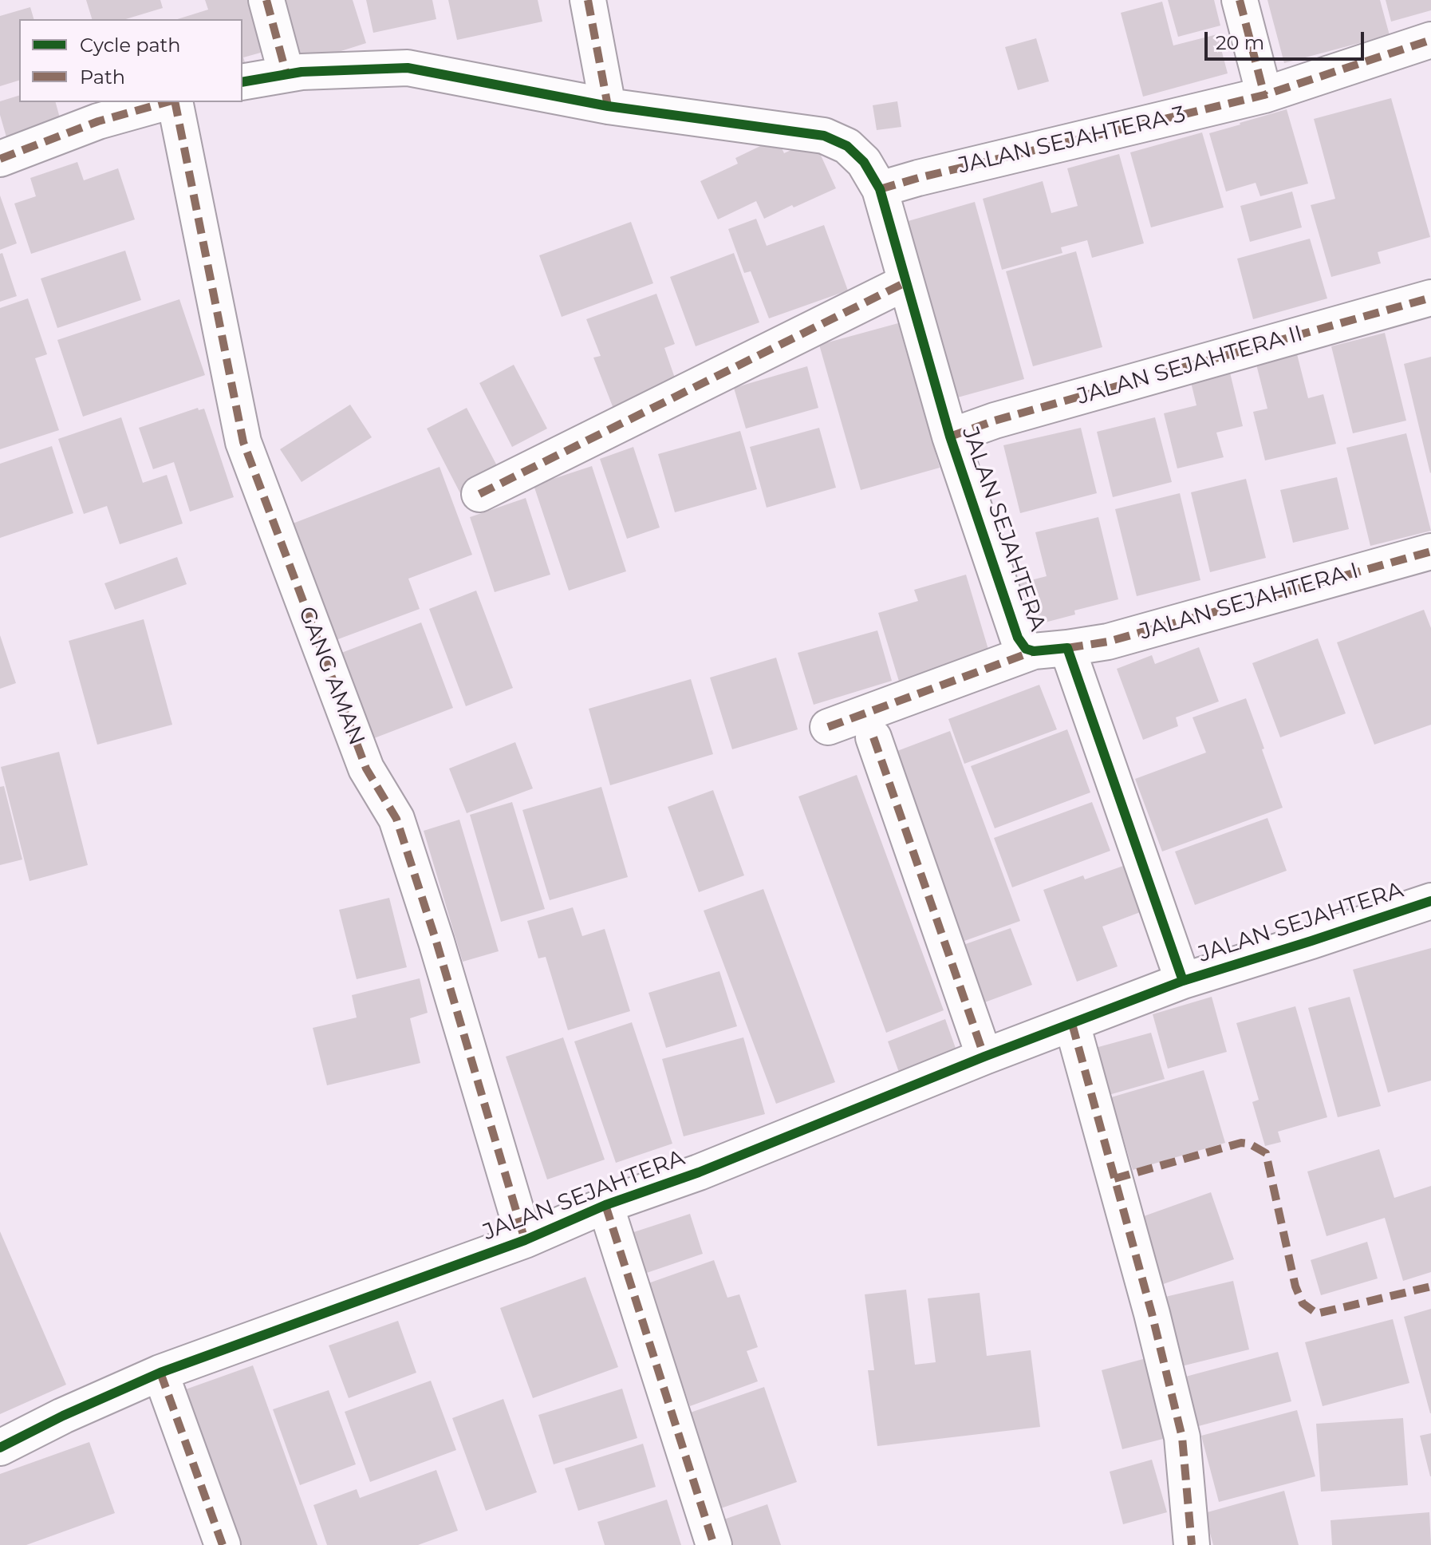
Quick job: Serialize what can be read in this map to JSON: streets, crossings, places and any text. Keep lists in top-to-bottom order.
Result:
{
  "streets": {
    "street": [
      "JALAN SEJAHTERA 3",
      "JALAN SEJAHTERA II",
      "JALAN SEJAHTERA",
      "JALAN SEJAHTERA I",
      "GANG AMAN"
    ]
  },
  "crossings": [
    ["JALAN SEJAHTERA 3", "JALAN SEJAHTERA"],
    ["JALAN SEJAHTERA II", "JALAN SEJAHTERA"],
    ["JALAN SEJAHTERA", "JALAN SEJAHTERA I"],
    ["JALAN SEJAHTERA", "GANG AMAN"]
  ],
  "legend": ["Cycle path", "Path"],
  "scale_bar": "20 m"
}
